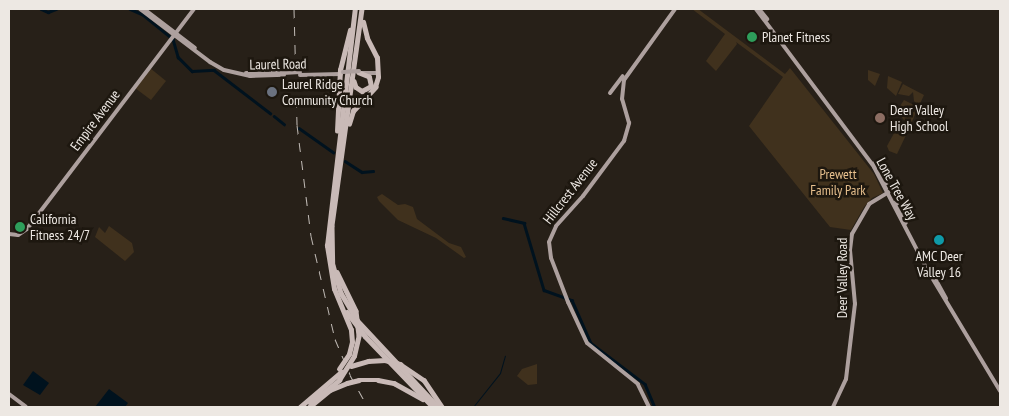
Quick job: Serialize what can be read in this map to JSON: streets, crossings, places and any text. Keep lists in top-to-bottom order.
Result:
{
  "streets": {
    "main road": [
      "Laurel Road",
      "Empire Avenue",
      "Lone Tree Way",
      "Hillcrest Avenue",
      "Deer Valley Road"
    ]
  },
  "crossings": [
    ["Laurel Road", "Empire Avenue"],
    ["Lone Tree Way", "Deer Valley Road"]
  ],
  "parks": ["Prewett Family Park"],
  "places": [
    "Planet Fitness",
    "Laurel Ridge Community Church",
    "Deer Valley High School",
    "California Fitness 24/7",
    "AMC Deer Valley 16"
  ]
}
